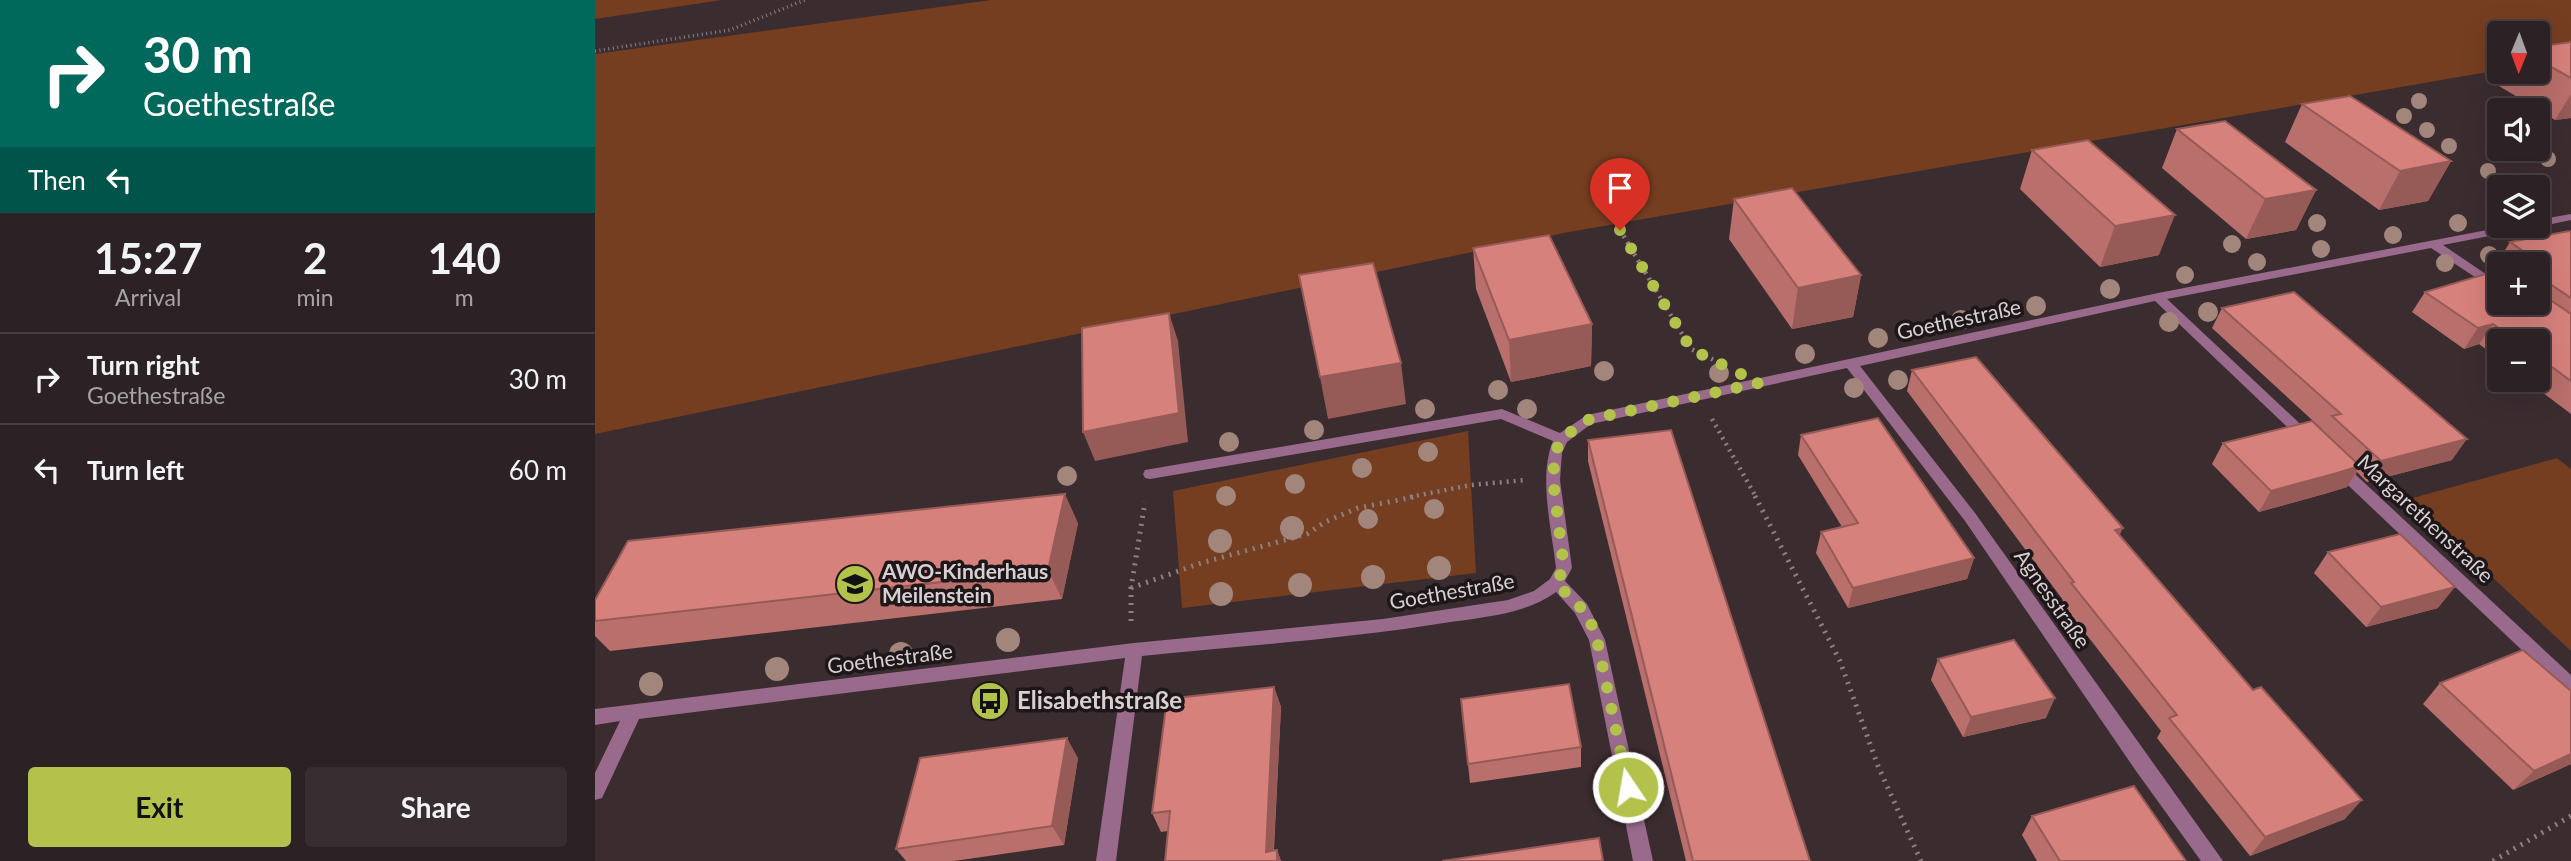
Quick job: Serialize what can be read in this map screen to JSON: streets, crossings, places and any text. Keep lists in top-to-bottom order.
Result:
{
  "streets": {
    "street": ["Goethestraße", "Margarethenstraße", "Agnesstraße"]
  },
  "crossings": [
    ["Goethestraße", "Margarethenstraße"],
    ["Goethestraße", "Agnesstraße"]
  ],
  "places": {
    "school or university": ["AWO-Kinderhaus Meilenstein"],
    "bus stop": ["Elisabethstraße"]
  },
  "north": "bottom",
  "page": {
    "turn": ["30 m", "Goethestraße"],
    "map_buttons": ["+", "−"],
    "then": "Then",
    "eta": [
      "15:27",
      "Arrival",
      "2",
      "min",
      "140",
      "m"
    ],
    "list": [
      {
        "name": "Turn right",
        "note": "Goethestraße",
        "value": "30 m"
      },
      {
        "name": "Turn left",
        "value": "60 m"
      }
    ],
    "buttons": ["Exit", "Share"]
  }
}
